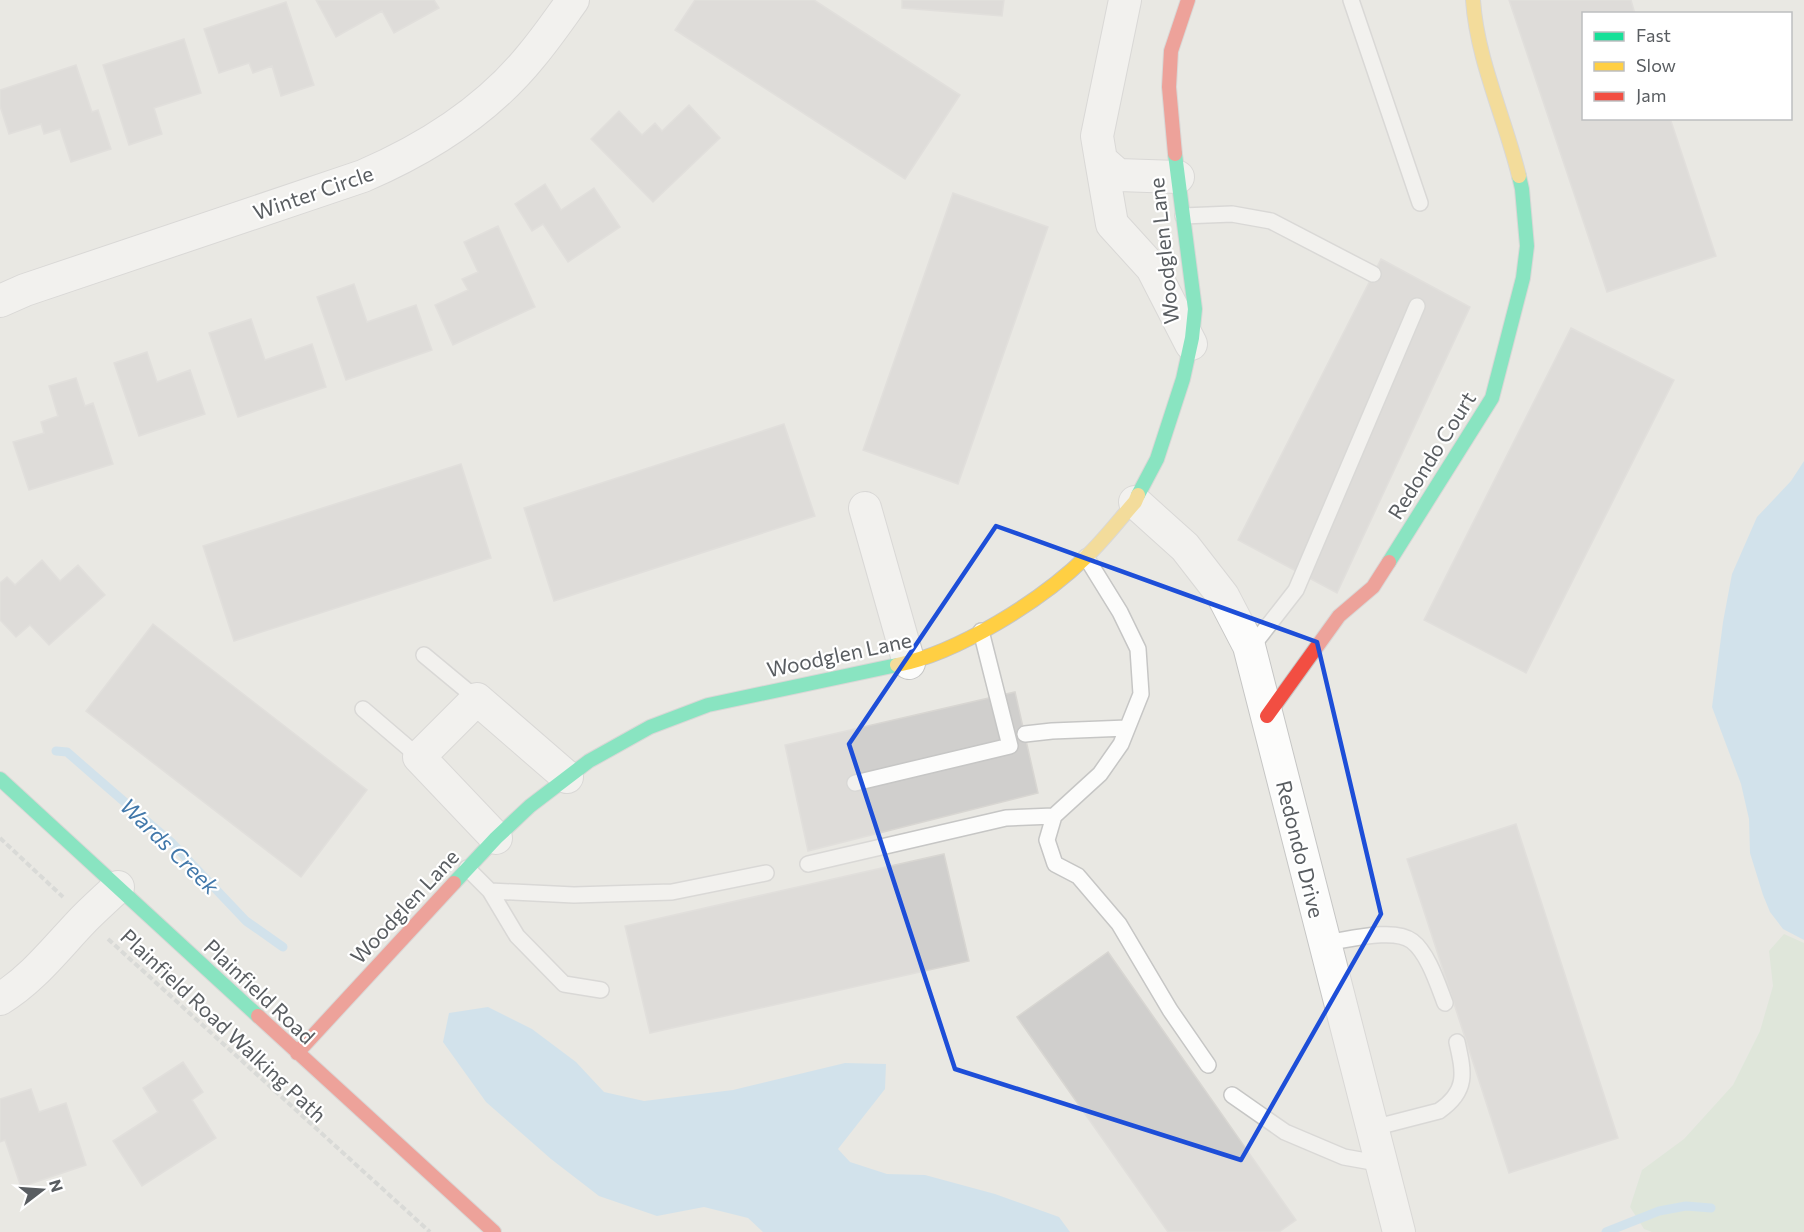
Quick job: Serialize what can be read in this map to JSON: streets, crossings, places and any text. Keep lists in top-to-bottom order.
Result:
{
  "streets": {
    "street": [
      "Winter Circle",
      "Woodglen Lane",
      "Redondo Court",
      "Redondo Drive",
      "Plainfield Road"
    ],
    "path": ["Plainfield Road Walking Path"]
  },
  "crossings": [
    ["Woodglen Lane", "Redondo Drive"],
    ["Woodglen Lane", "Plainfield Road"],
    ["Redondo Court", "Redondo Drive"]
  ],
  "water": ["Wards Creek"],
  "legend": ["Fast", "Slow", "Jam"],
  "north": "right"
}
